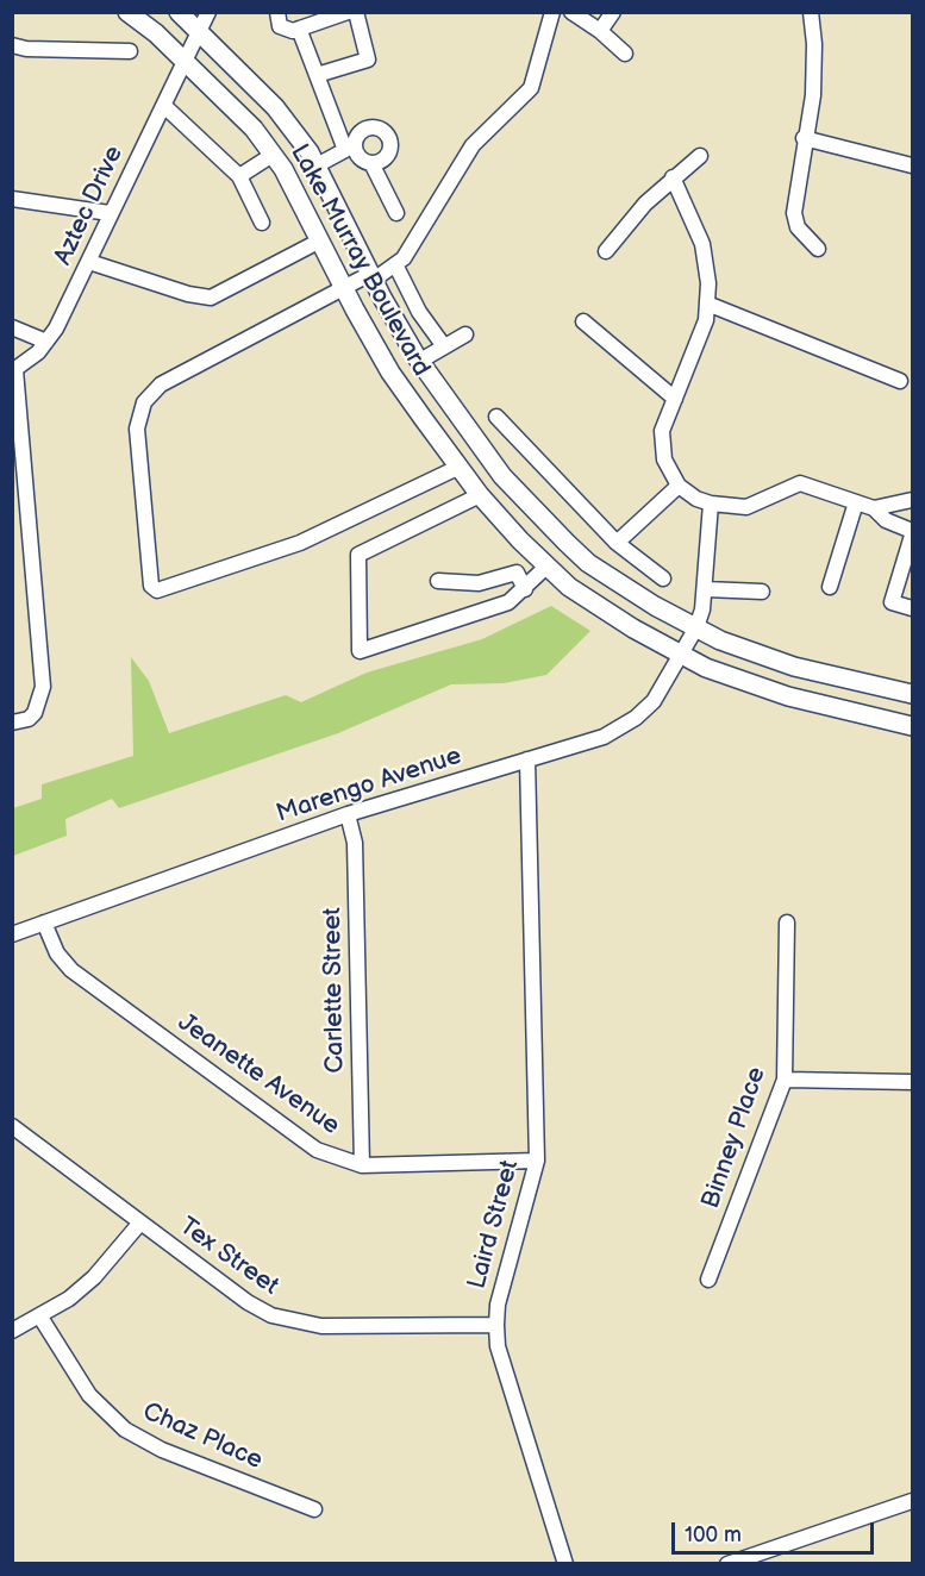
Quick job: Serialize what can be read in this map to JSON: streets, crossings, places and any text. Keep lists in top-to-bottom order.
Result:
{
  "streets": {
    "main road": ["Lake Murray Boulevard"],
    "street": [
      "Aztec Drive",
      "Marengo Avenue",
      "Carlette Street",
      "Jeanette Avenue",
      "Binney Place",
      "Laird Street",
      "Tex Street",
      "Chaz Place"
    ]
  },
  "crossings": [
    ["Aztec Drive", "Lake Murray Boulevard"],
    ["Lake Murray Boulevard", "Marengo Avenue"],
    ["Marengo Avenue", "Carlette Street"],
    ["Marengo Avenue", "Jeanette Avenue"],
    ["Marengo Avenue", "Laird Street"],
    ["Carlette Street", "Jeanette Avenue"],
    ["Jeanette Avenue", "Laird Street"],
    ["Laird Street", "Tex Street"]
  ],
  "scale_bar": "100 m"
}
